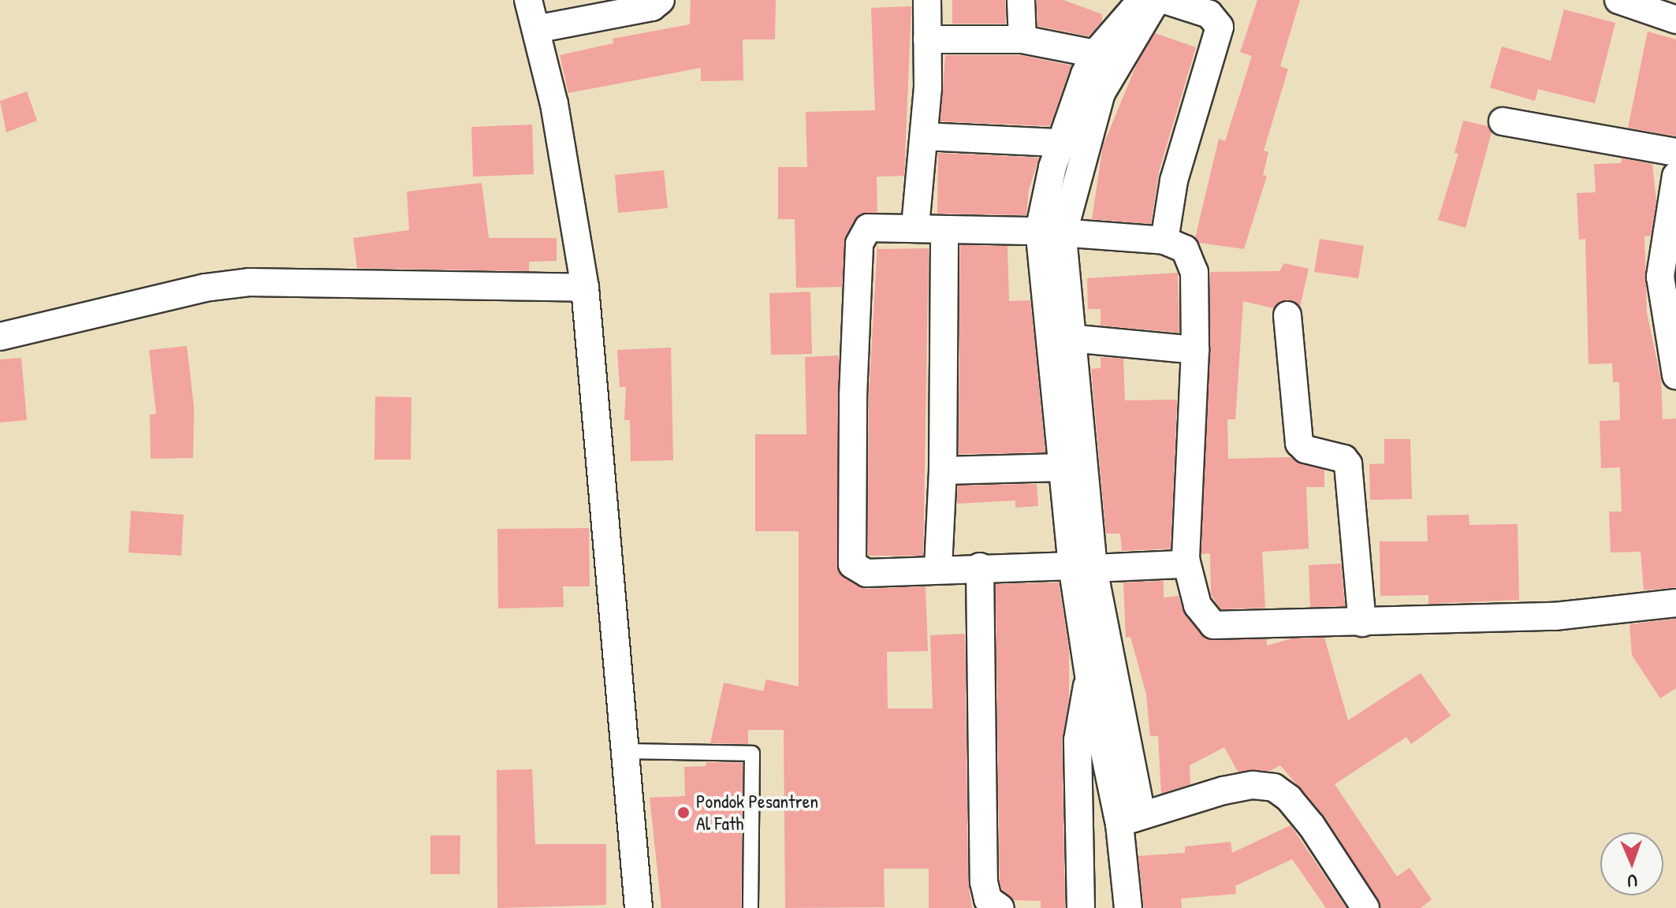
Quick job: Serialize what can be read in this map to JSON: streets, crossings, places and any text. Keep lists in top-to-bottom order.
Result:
{
  "places": ["Pondok Pesantren Al Fath"],
  "north": "bottom"
}
